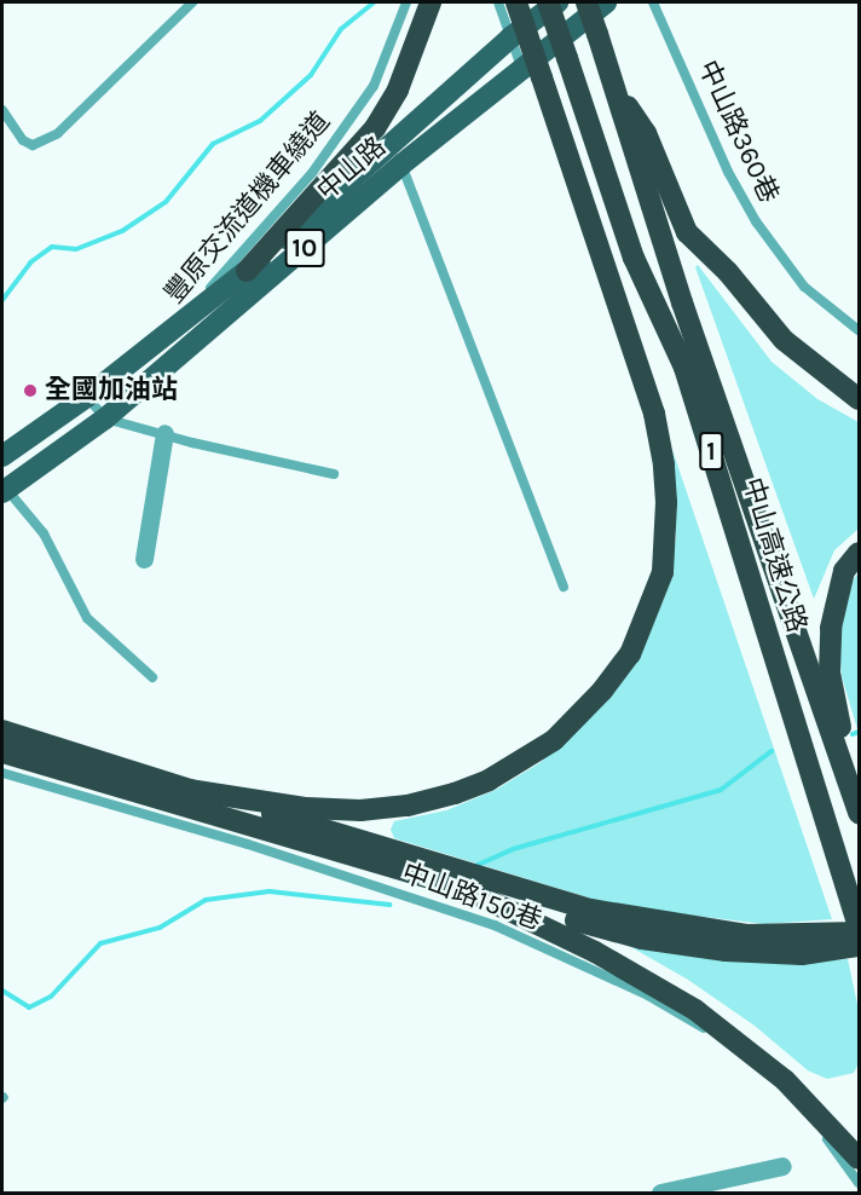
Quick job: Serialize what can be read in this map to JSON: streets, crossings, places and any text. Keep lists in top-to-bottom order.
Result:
{
  "streets": {
    "highway": ["1", "中山高速公路"],
    "main road": ["中山路", "10"],
    "lane": ["中山路360巷", "豐原交流道機車繞道", "中山路150巷"]
  },
  "crossings": [
    ["中山路", "豐原交流道機車繞道"]
  ],
  "places": ["全國加油站"]
}
